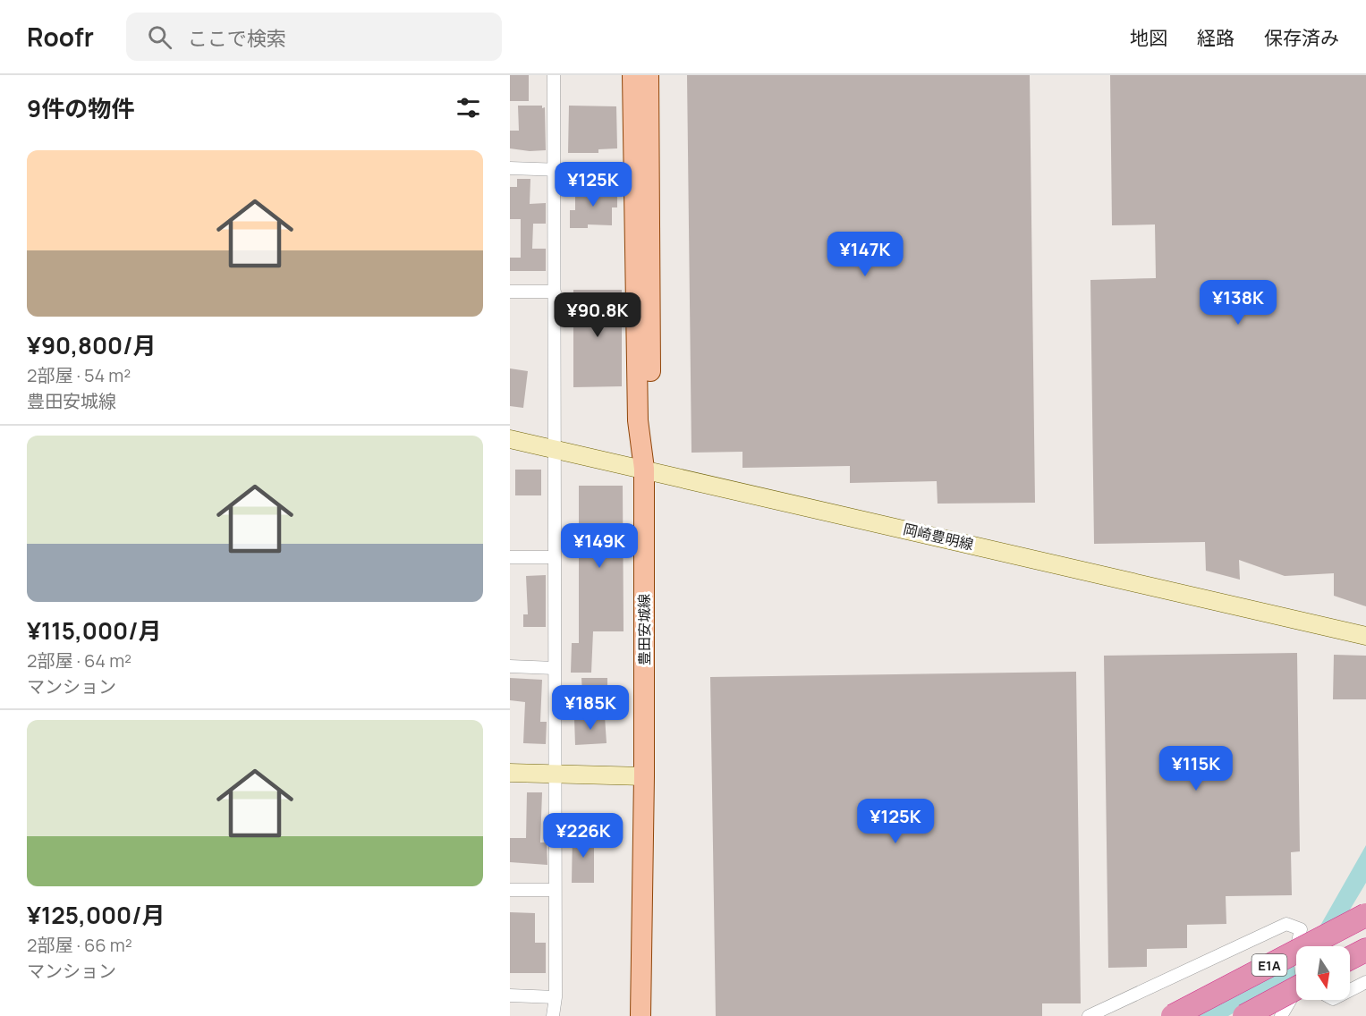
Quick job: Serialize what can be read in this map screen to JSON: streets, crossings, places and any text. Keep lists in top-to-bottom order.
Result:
{
  "streets": {
    "highway": ["E1A"],
    "main road": ["岡崎豊明線", "豊田安城線"]
  },
  "crossings": [
    ["岡崎豊明線", "豊田安城線"]
  ],
  "north": "bottom",
  "page": {
    "header": "Roofr",
    "search": "ここで検索",
    "nav": ["地図", "経路", "保存済み"],
    "heading": "9件の物件",
    "list": [
      {
        "name": "¥90,800/月",
        "note": "2部屋 · 54 m² · 豊田安城線"
      },
      {
        "name": "¥115,000/月",
        "note": "2部屋 · 64 m² · マンション"
      },
      {
        "name": "¥125,000/月",
        "note": "2部屋 · 66 m² · マンション"
      }
    ],
    "price": [
      "¥125K",
      "¥147K",
      "¥138K",
      "¥90.8K",
      "¥149K",
      "¥185K",
      "¥115K",
      "¥125K",
      "¥226K"
    ]
  }
}
